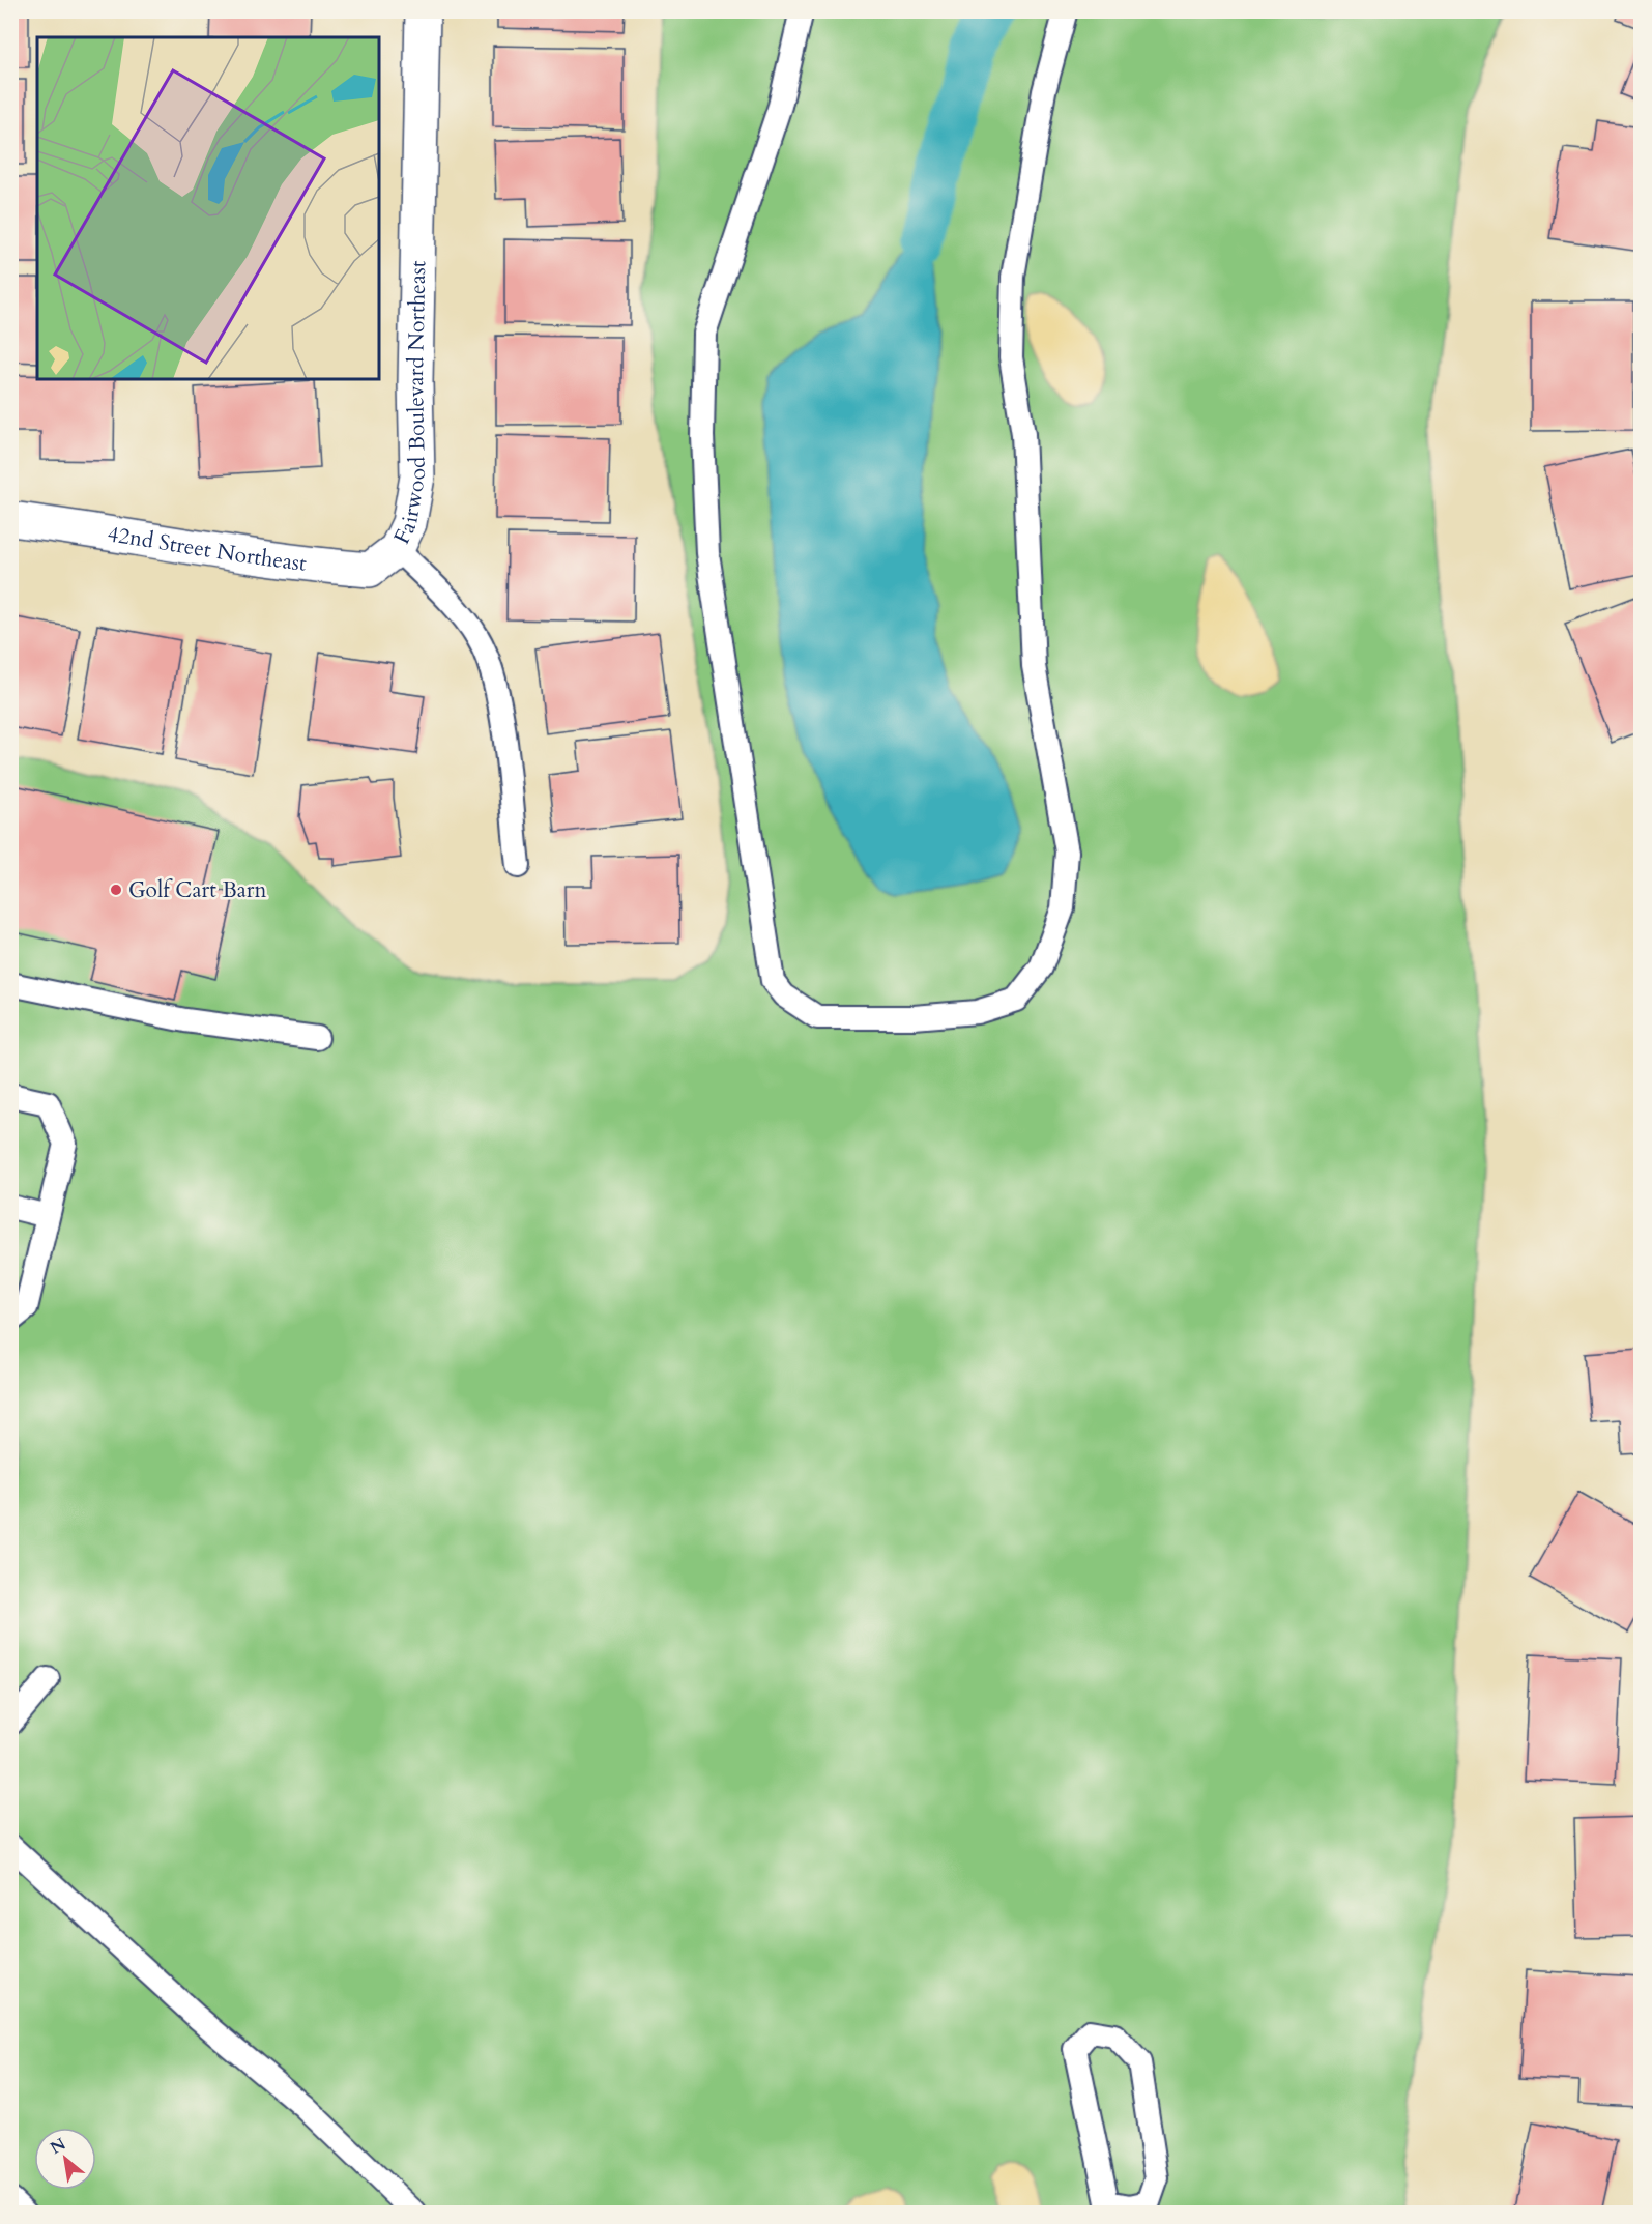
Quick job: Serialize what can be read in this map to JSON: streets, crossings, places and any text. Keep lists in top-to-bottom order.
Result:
{
  "streets": {
    "street": ["Fairwood Boulevard Northeast", "42nd Street Northeast"]
  },
  "crossings": [
    ["Fairwood Boulevard Northeast", "42nd Street Northeast"]
  ],
  "places": ["Golf Cart Barn"],
  "north": "top left"
}
